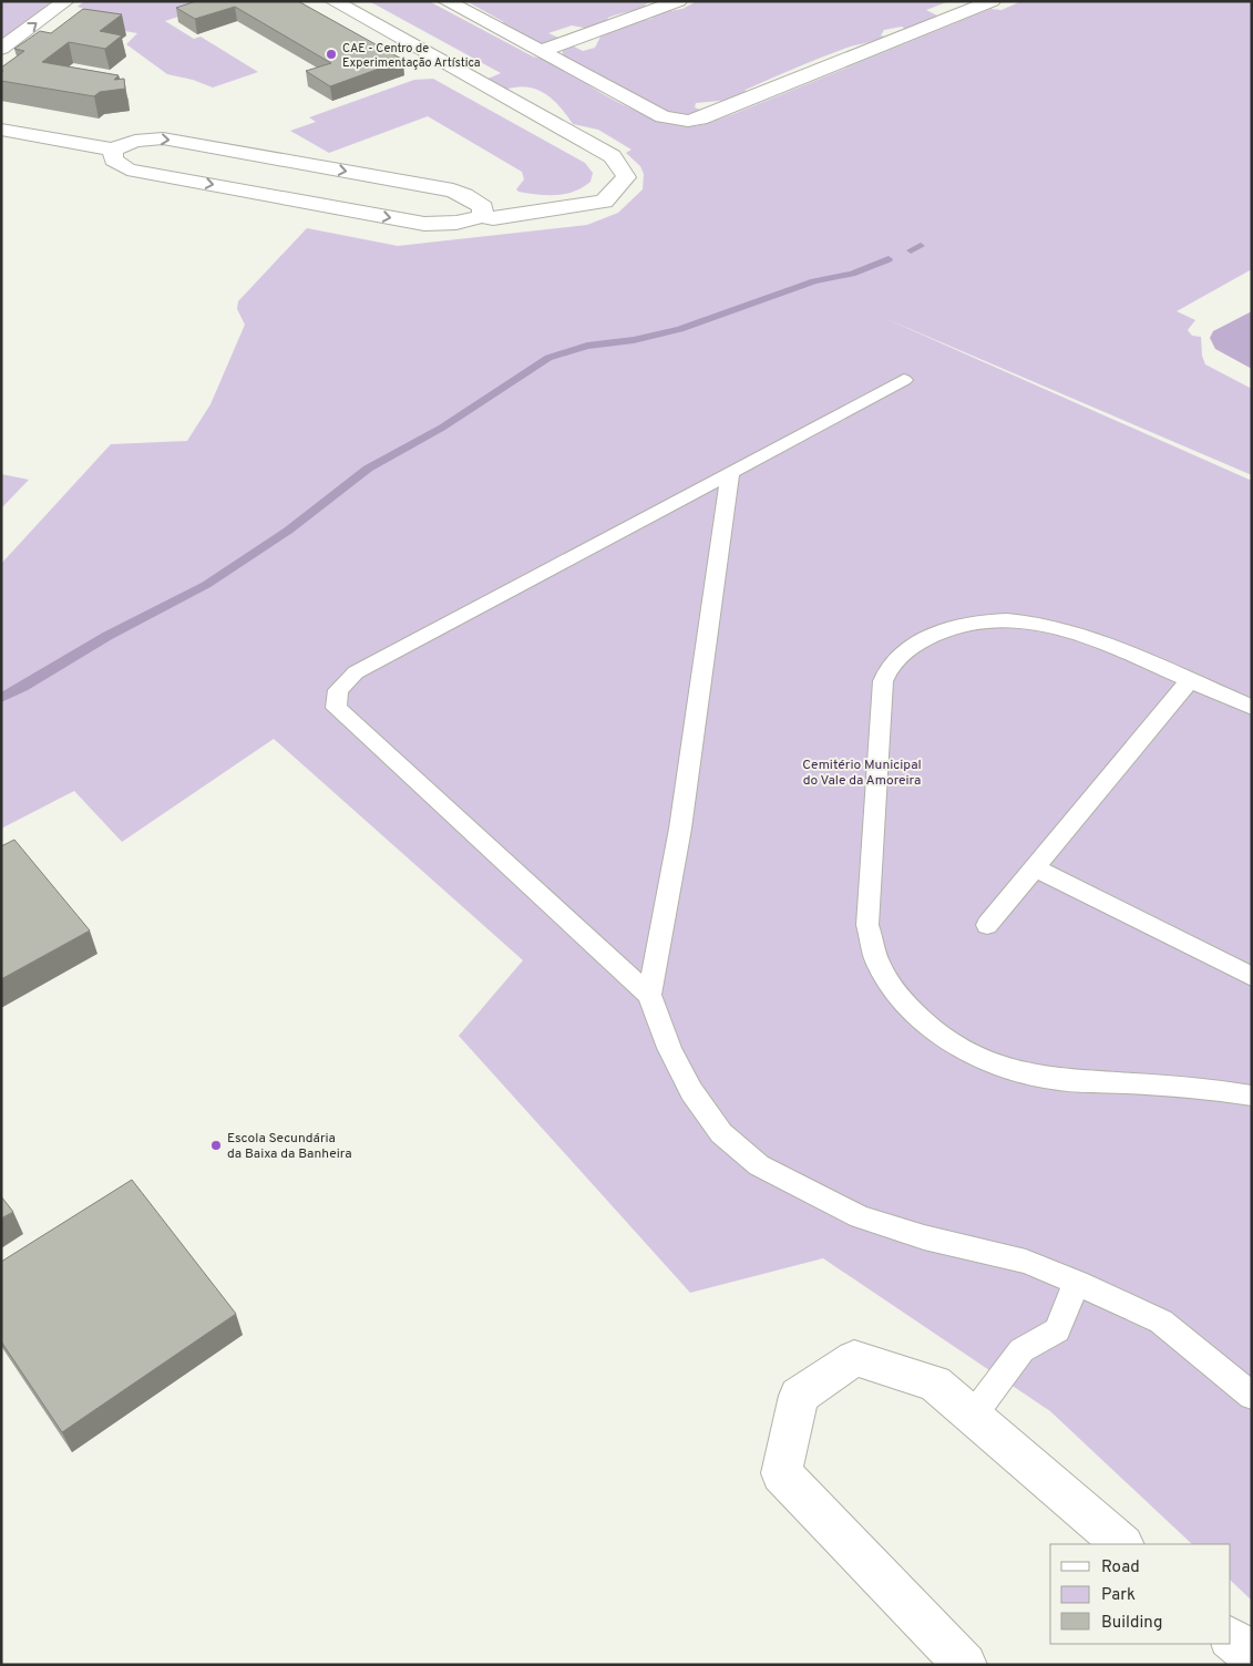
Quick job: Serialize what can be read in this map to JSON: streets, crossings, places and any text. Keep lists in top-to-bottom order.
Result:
{
  "parks": ["Cemitério Municipal do Vale da Amoreira"],
  "places": ["CAE - Centro de Experimentação Artística", "Escola Secundária da Baixa da Banheira"],
  "legend": ["Road", "Park", "Building"]
}
